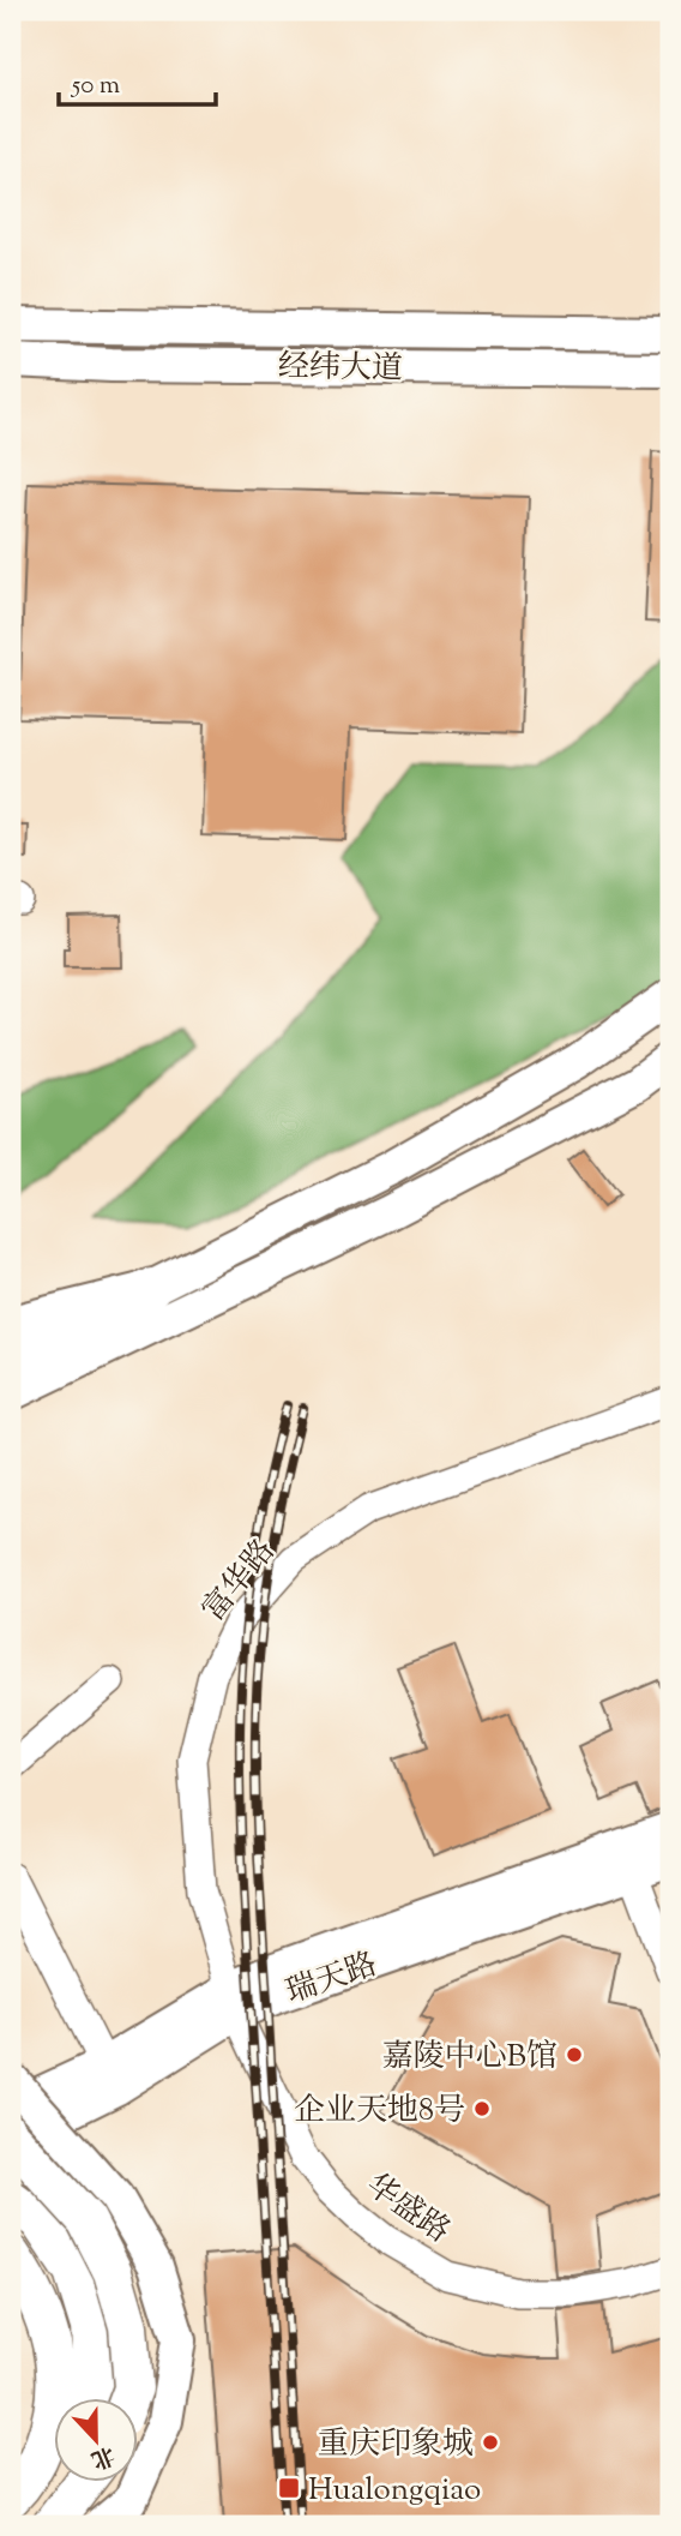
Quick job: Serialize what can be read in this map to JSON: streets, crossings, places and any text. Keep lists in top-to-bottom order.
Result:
{
  "streets": {
    "main road": ["经纬大道", "瑞天路"],
    "street": ["富华路", "华盛路"]
  },
  "crossings": [
    ["富华路", "瑞天路"],
    ["富华路", "华盛路"],
    ["瑞天路", "华盛路"]
  ],
  "places": {
    "other": ["嘉陵中心B馆", "企业天地8号", "重庆印象城"],
    "transit": ["Hualongqiao"]
  },
  "scale_bar": "50 m",
  "north": "bottom"
}
